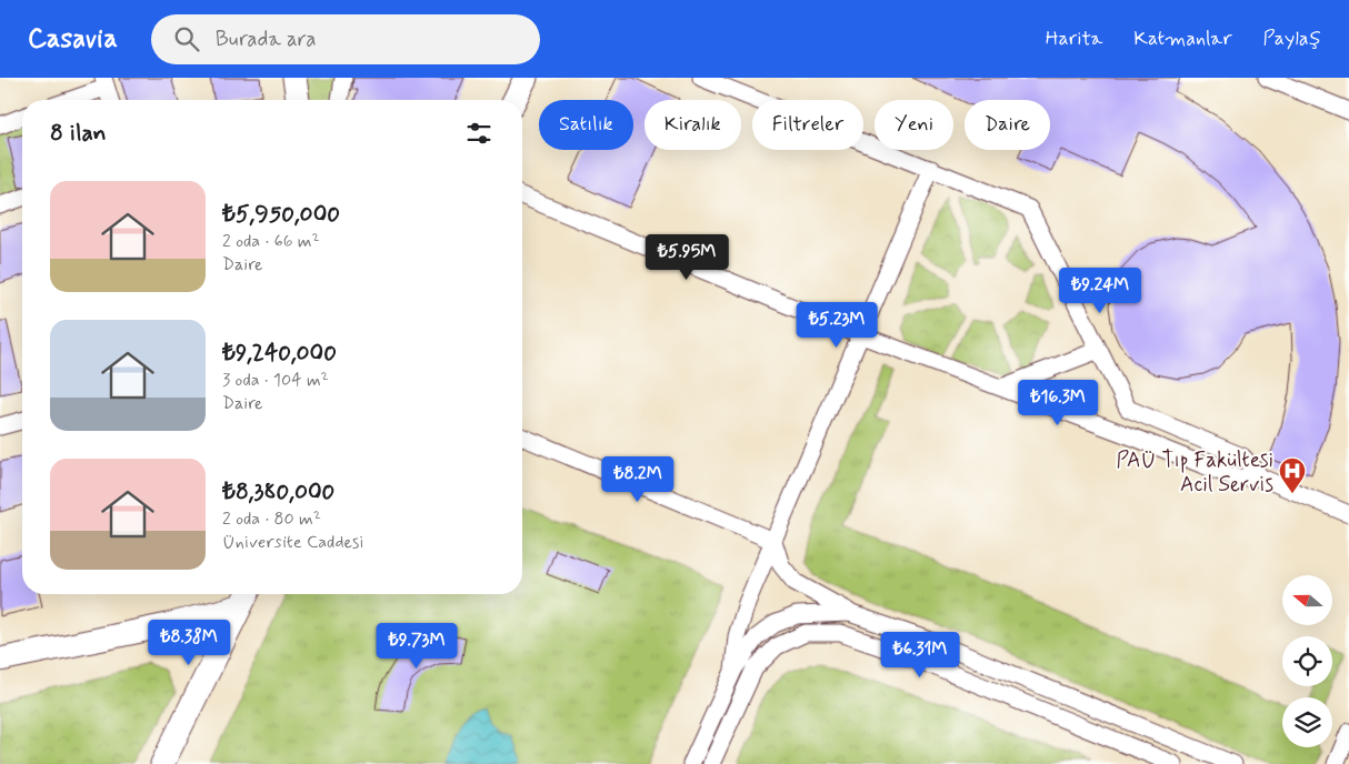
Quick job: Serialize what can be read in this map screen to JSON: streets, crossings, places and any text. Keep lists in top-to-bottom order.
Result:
{
  "places": {
    "hospital": ["PAÜ Tıp Fakültesi Acil Servis"]
  },
  "north": "left",
  "page": {
    "header": "Casavia",
    "search": "Burada ara",
    "nav": ["Harita", "Katmanlar", "Paylaş"],
    "chip": [
      "Satılık",
      "Kiralık",
      "Filtreler",
      "Yeni",
      "Daire"
    ],
    "heading": "8 ilan",
    "list": [
      {
        "name": "₺5,950,000",
        "note": "2 oda · 66 m² · Daire"
      },
      {
        "name": "₺9,240,000",
        "note": "3 oda · 104 m² · Daire"
      },
      {
        "name": "₺8,380,000",
        "note": "2 oda · 80 m² · Üniversite Caddesi"
      }
    ],
    "price": [
      "₺5.95M",
      "₺9.24M",
      "₺5.23M",
      "₺16.3M",
      "₺8.2M",
      "₺8.38M",
      "₺9.73M",
      "₺6.31M"
    ]
  }
}
